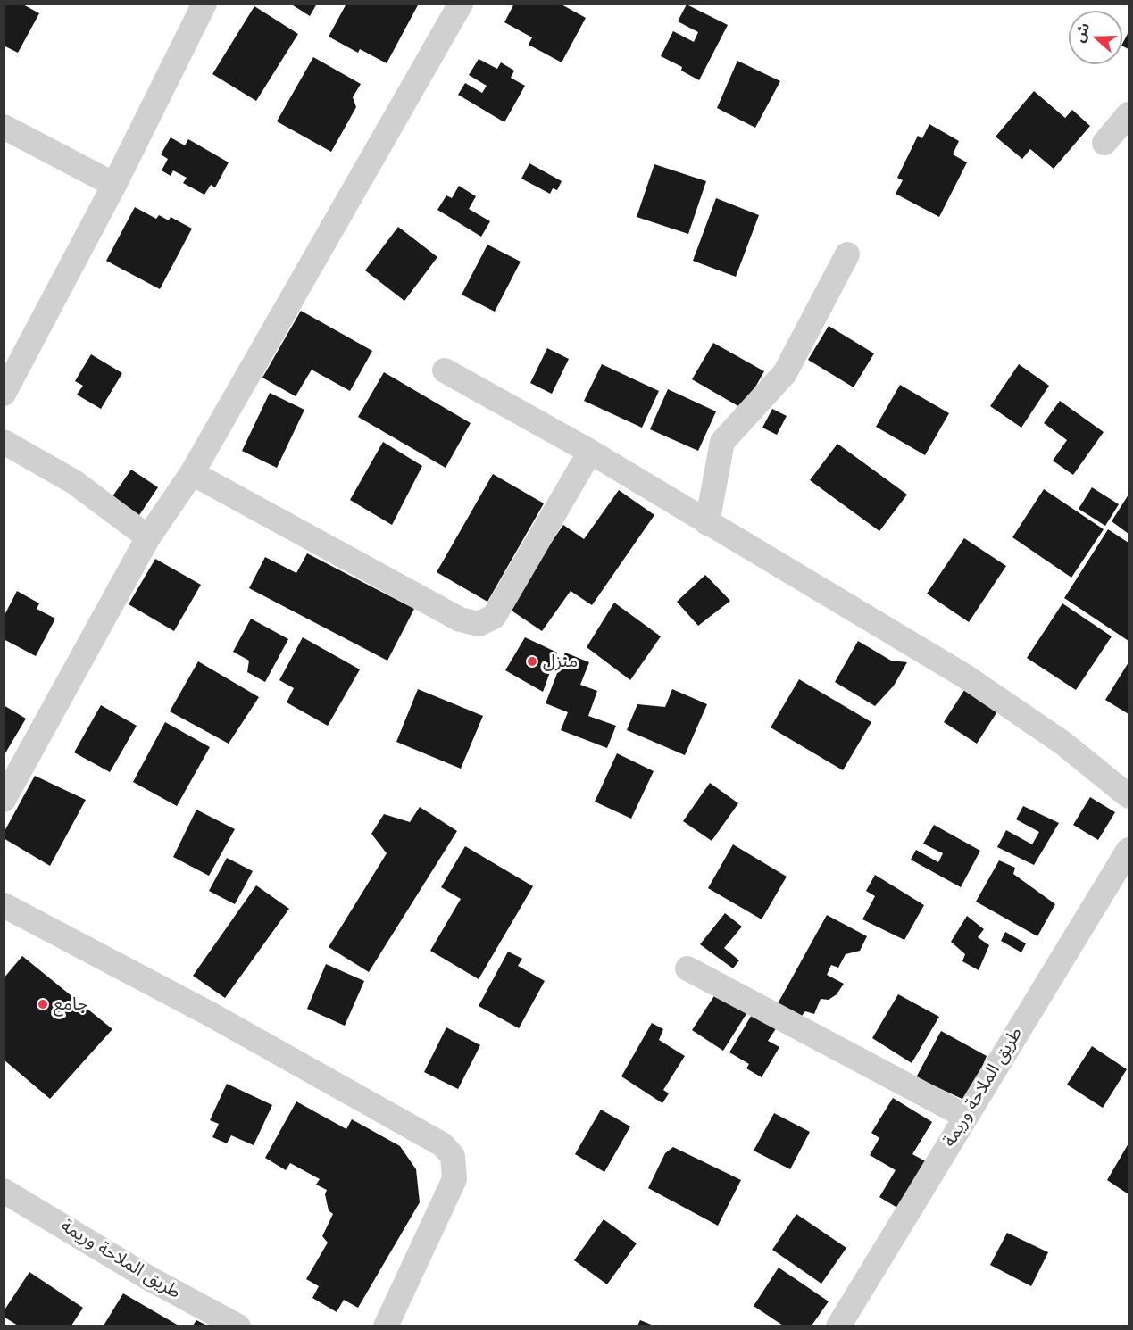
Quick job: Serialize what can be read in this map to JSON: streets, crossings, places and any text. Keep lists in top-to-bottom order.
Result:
{
  "streets": {
    "street": ["طريق الملاحة وريمة"]
  },
  "places": ["منزل", "جامع"],
  "north": "left"
}
